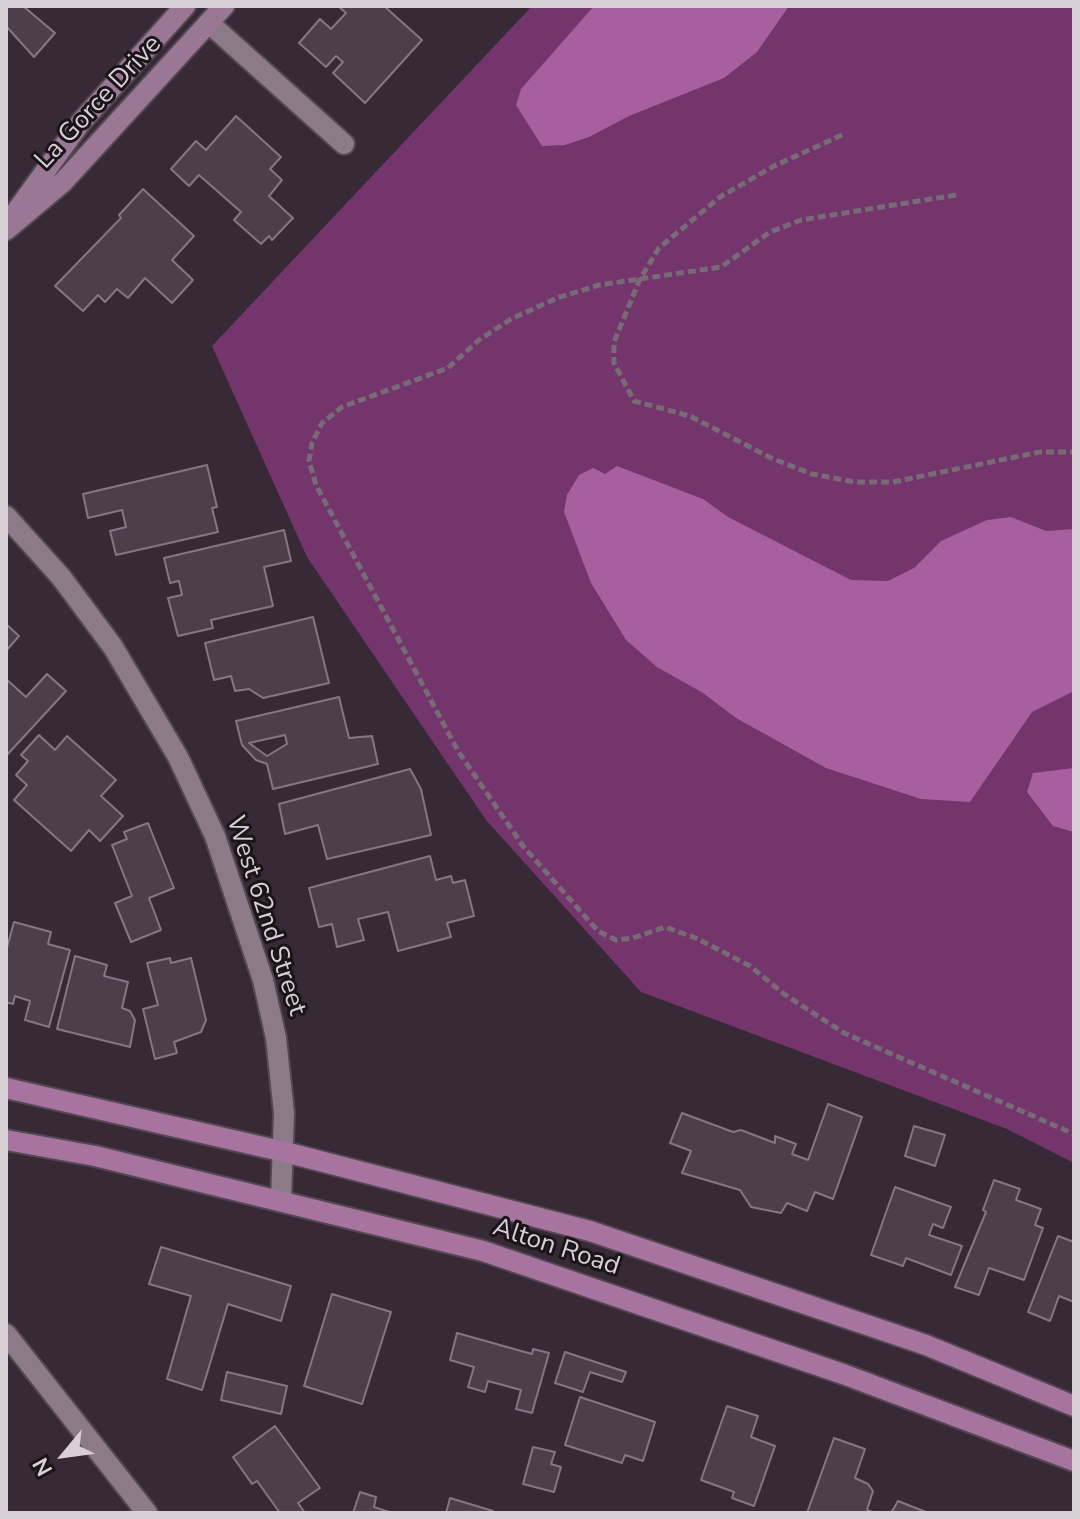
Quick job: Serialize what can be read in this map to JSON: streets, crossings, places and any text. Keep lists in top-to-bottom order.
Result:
{
  "streets": {
    "main road": ["La Gorce Drive", "Alton Road"],
    "street": ["West 62nd Street"]
  },
  "crossings": [
    ["West 62nd Street", "Alton Road"]
  ],
  "north": "bottom left"
}
